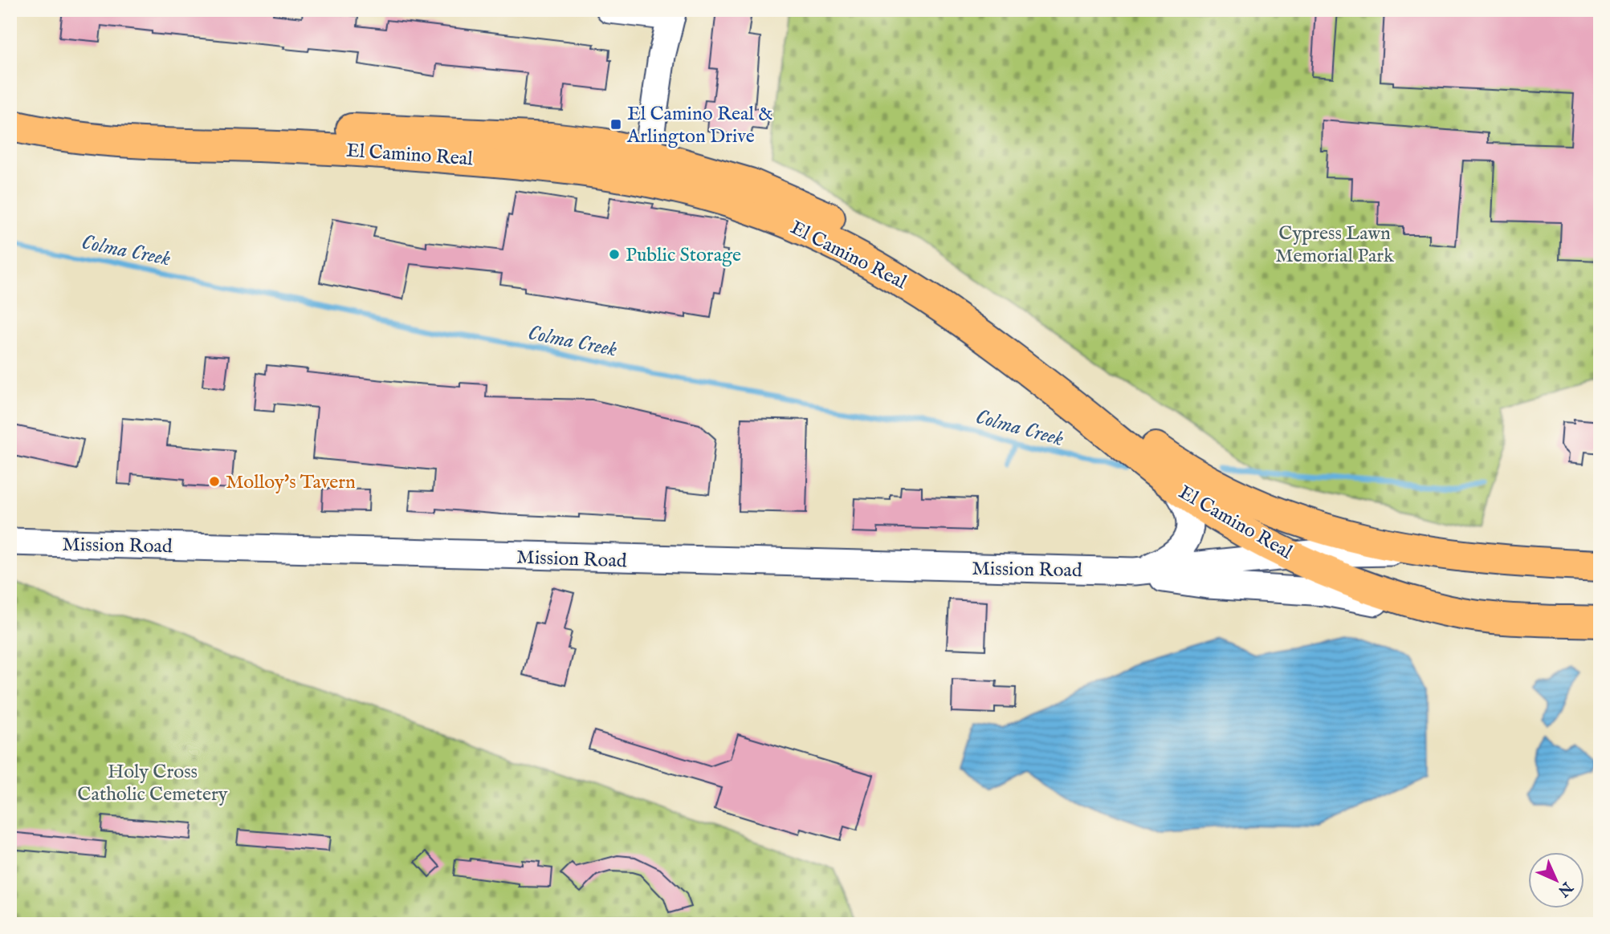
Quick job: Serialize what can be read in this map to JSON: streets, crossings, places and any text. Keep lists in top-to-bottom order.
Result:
{
  "streets": {
    "main road": ["El Camino Real"],
    "street": ["Mission Road"]
  },
  "crossings": [
    ["El Camino Real", "Mission Road"]
  ],
  "water": ["Colma Creek"],
  "parks": ["Cypress Lawn Memorial Park", "Holy Cross Catholic Cemetery"],
  "places": {
    "transit": ["El Camino Real & Arlington Drive"],
    "other": ["Public Storage", "Molloy's Tavern"]
  },
  "north": "bottom right"
}
